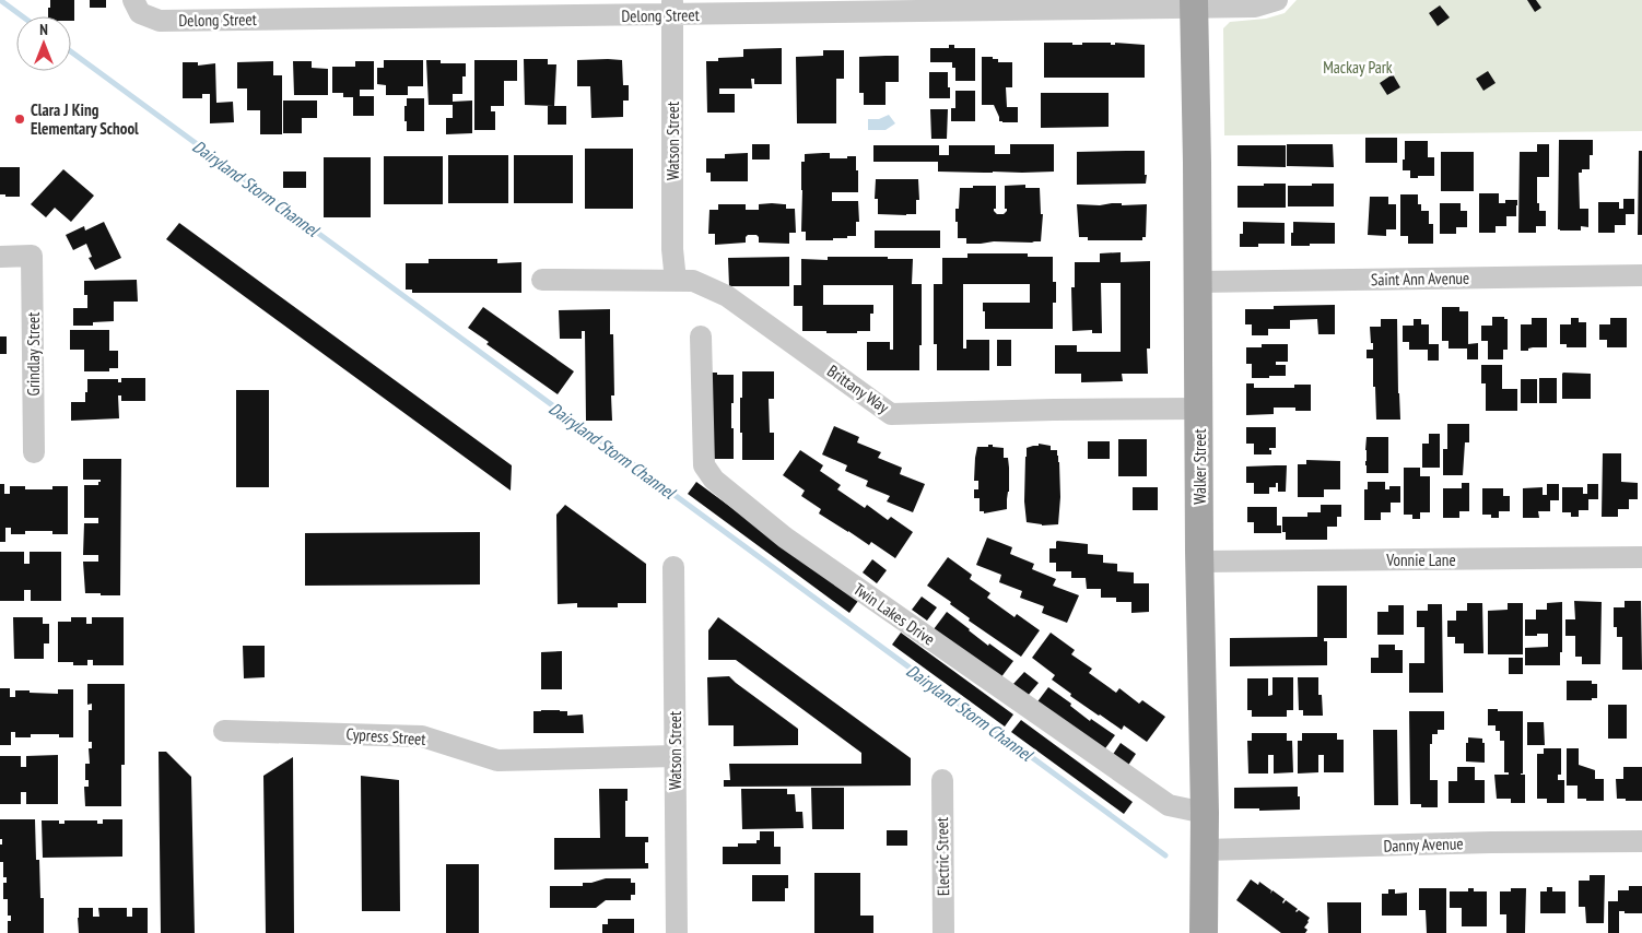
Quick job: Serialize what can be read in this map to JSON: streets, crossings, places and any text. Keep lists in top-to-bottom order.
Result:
{
  "streets": {
    "main road": ["Walker Street"],
    "street": [
      "Delong Street",
      "Watson Street",
      "Saint Ann Avenue",
      "Grindlay Street",
      "Brittany Way",
      "Vonnie Lane",
      "Twin Lakes Drive",
      "Cypress Street",
      "Danny Avenue",
      "Electric Street"
    ]
  },
  "crossings": [
    ["Delong Street", "Watson Street"],
    ["Delong Street", "Walker Street"],
    ["Watson Street", "Brittany Way"],
    ["Watson Street", "Cypress Street"],
    ["Saint Ann Avenue", "Walker Street"],
    ["Brittany Way", "Walker Street"],
    ["Walker Street", "Vonnie Lane"],
    ["Walker Street", "Twin Lakes Drive"],
    ["Walker Street", "Danny Avenue"]
  ],
  "water": ["Dairyland Storm Channel"],
  "parks": ["Mackay Park"],
  "places": ["Clara J King Elementary School"],
  "north": "top"
}
